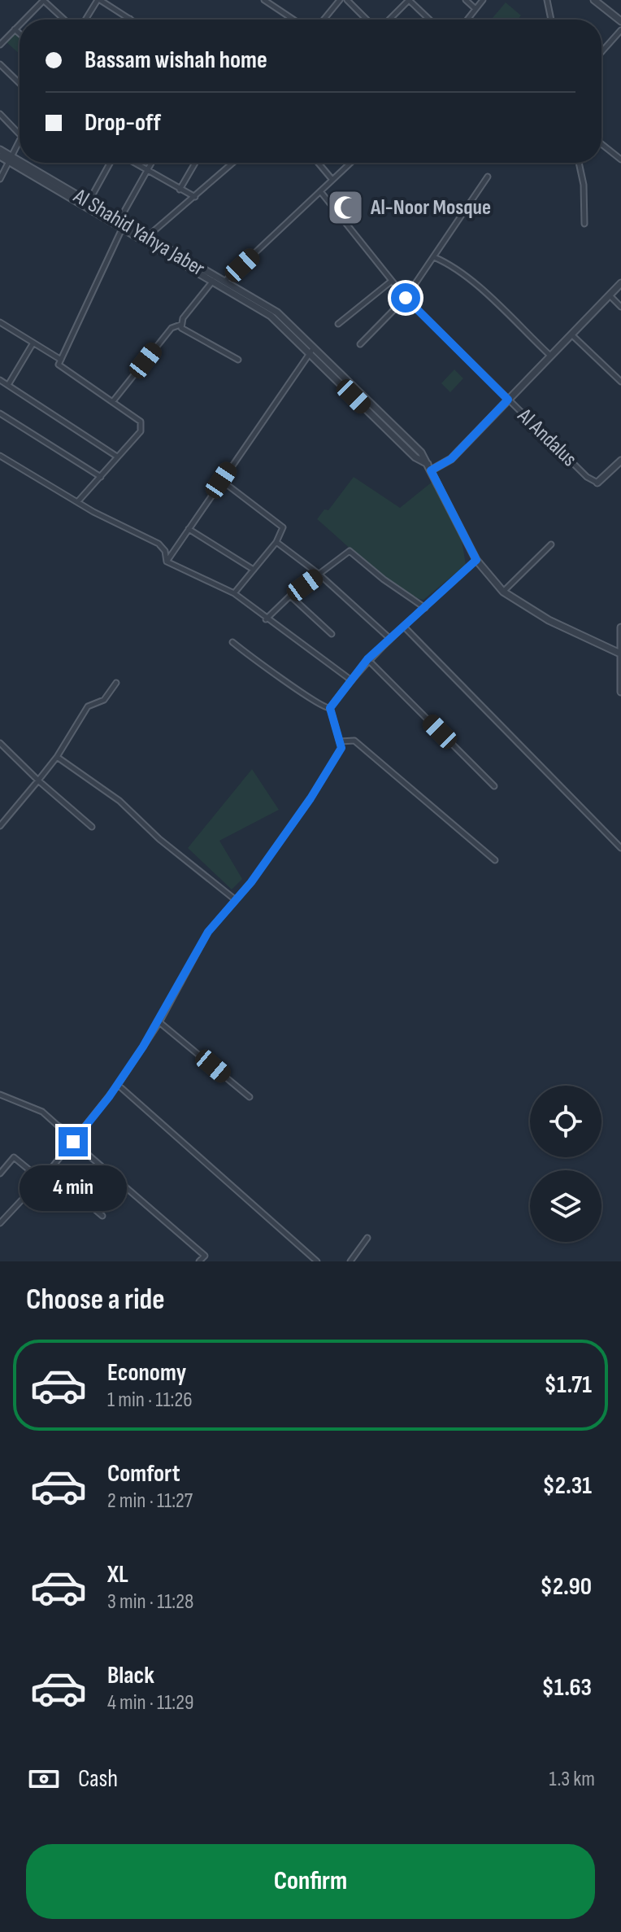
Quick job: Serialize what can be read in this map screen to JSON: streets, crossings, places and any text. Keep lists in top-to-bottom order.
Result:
{
  "streets": {
    "street": ["Al Shahid Yahya Jaber", "Al Andalus"]
  },
  "places": {
    "mosque": ["Al-Noor Mosque"]
  },
  "page": {
    "banner": ["Bassam wishah home", "Drop-off"],
    "bubble": "4 min",
    "heading": "Choose a ride",
    "list": [
      {
        "name": "Economy",
        "note": "1 min · 11:26",
        "value": "$1.71"
      },
      {
        "name": "Comfort",
        "note": "2 min · 11:27",
        "value": "$2.31"
      },
      {
        "name": "XL",
        "note": "3 min · 11:28",
        "value": "$2.90"
      },
      {
        "name": "Black",
        "note": "4 min · 11:29",
        "value": "$1.63"
      }
    ],
    "pay": ["Cash", "1.3 km"],
    "buttons": "Confirm"
  }
}
